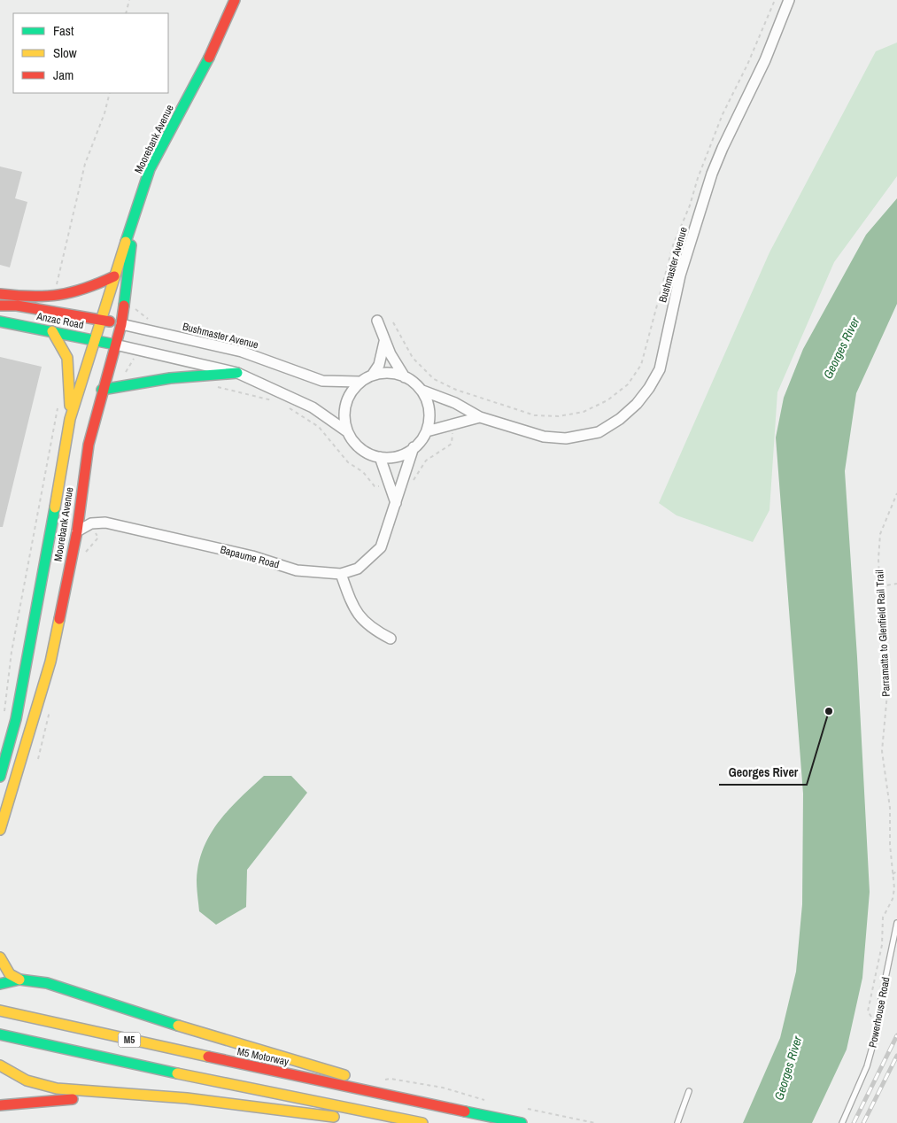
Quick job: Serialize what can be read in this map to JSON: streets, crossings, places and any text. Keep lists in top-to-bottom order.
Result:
{
  "streets": {
    "main road": [
      "Moorebank Avenue",
      "Bushmaster Avenue",
      "Anzac Road",
      "M5",
      "M5 Motorway"
    ],
    "street": ["Bapaume Road"],
    "lane": ["Powerhouse Road"],
    "path": ["Parramatta to Glenfield Rail Trail"]
  },
  "crossings": [
    ["Moorebank Avenue", "Bushmaster Avenue"],
    ["Moorebank Avenue", "Anzac Road"],
    ["Moorebank Avenue", "Bapaume Road"],
    ["Bushmaster Avenue", "Anzac Road"]
  ],
  "water": ["Georges River"],
  "places": ["Georges River"],
  "legend": ["Fast", "Slow", "Jam"]
}
